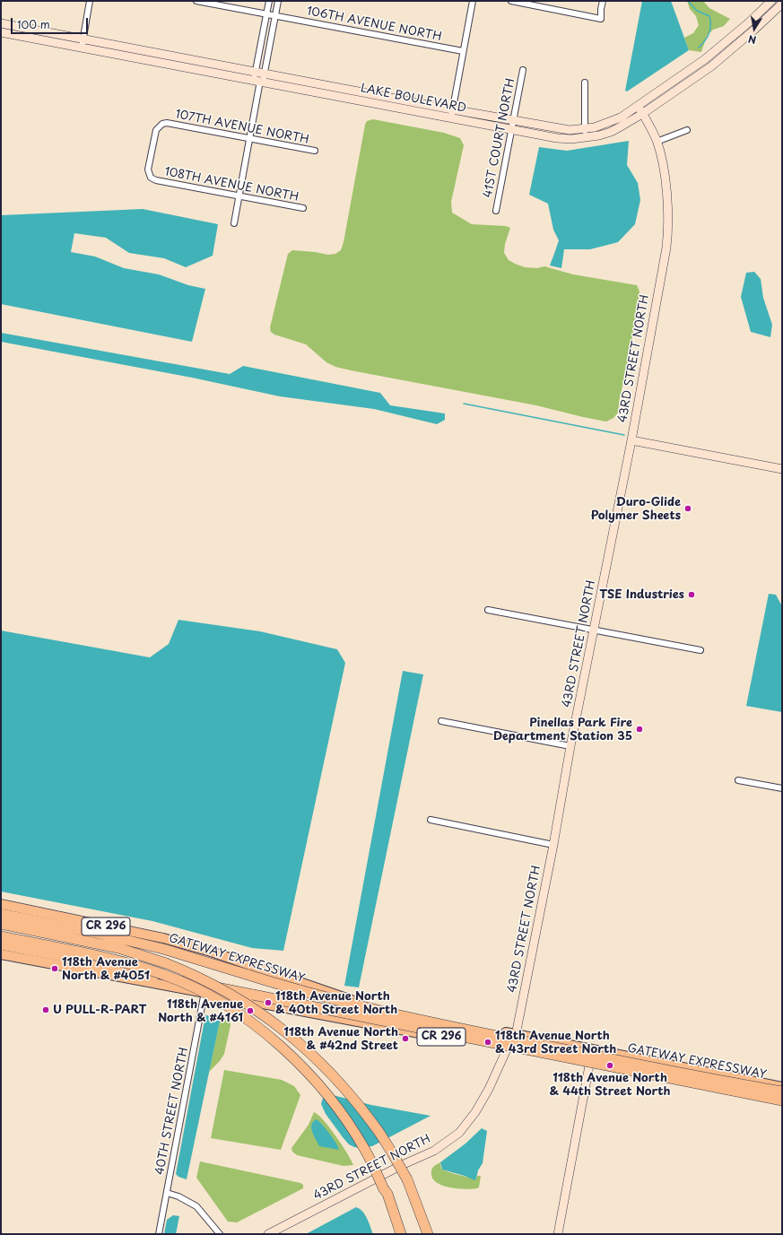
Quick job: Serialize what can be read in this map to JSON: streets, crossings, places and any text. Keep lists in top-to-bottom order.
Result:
{
  "streets": {
    "highway": ["GATEWAY EXPRESSWAY"],
    "main road": ["CR 296"],
    "street": [
      "106TH AVENUE NORTH",
      "LAKE BOULEVARD",
      "107TH AVENUE NORTH",
      "41ST COURT NORTH",
      "108TH AVENUE NORTH",
      "43RD STREET NORTH",
      "40TH STREET NORTH"
    ]
  },
  "crossings": [
    ["LAKE BOULEVARD", "41ST COURT NORTH"],
    ["LAKE BOULEVARD", "43RD STREET NORTH"],
    ["107TH AVENUE NORTH", "108TH AVENUE NORTH"],
    ["43RD STREET NORTH", "CR 296"],
    ["CR 296", "40TH STREET NORTH"]
  ],
  "places": [
    "Duro-Glide Polymer Sheets",
    "TSE Industries",
    "Pinellas Park Fire Department Station 35",
    "118th Avenue North & #4051",
    "118th Avenue North & 40th Street North",
    "U PULL-R-PART",
    "118th Avenue North & #4161",
    "118th Avenue North & #42nd Street",
    "118th Avenue North & 43rd Street North",
    "118th Avenue North & 44th Street North"
  ],
  "scale_bar": "100 m",
  "north": "bottom"
}
